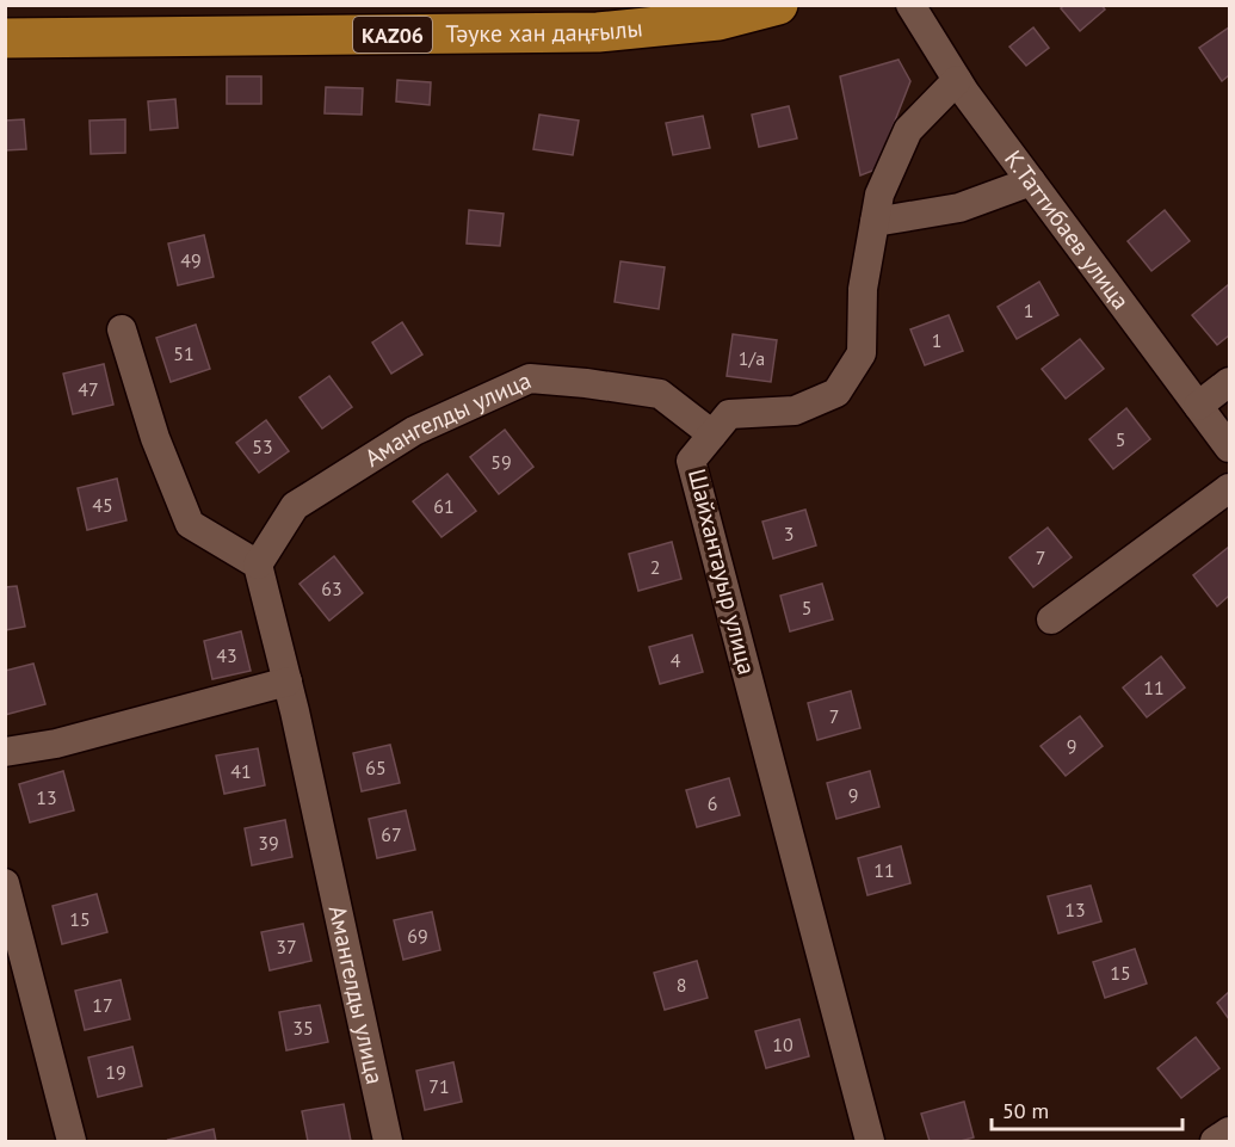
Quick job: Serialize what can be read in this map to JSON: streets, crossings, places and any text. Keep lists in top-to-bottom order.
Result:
{
  "streets": {
    "main road": ["Тәуке хан даңғылы", "KАZ06"],
    "street": ["К.Таттибаев улица", "Амангелды улица", "Шайхантауыр улица"]
  },
  "crossings": [
    ["К.Таттибаев улица", "Шайхантауыр улица"],
    ["Амангелды улица", "Шайхантауыр улица"]
  ],
  "house_numbers": [
    "49",
    "1",
    "1",
    "51",
    "1/а",
    "47",
    "5",
    "53",
    "59",
    "45",
    "61",
    "3",
    "7",
    "2",
    "63",
    "5",
    "43",
    "4",
    "11",
    "7",
    "9",
    "65",
    "41",
    "9",
    "13",
    "6",
    "67",
    "39",
    "11",
    "13",
    "15",
    "69",
    "37",
    "15",
    "8",
    "17",
    "35",
    "10",
    "19",
    "71"
  ],
  "scale_bar": "50 m"
}
